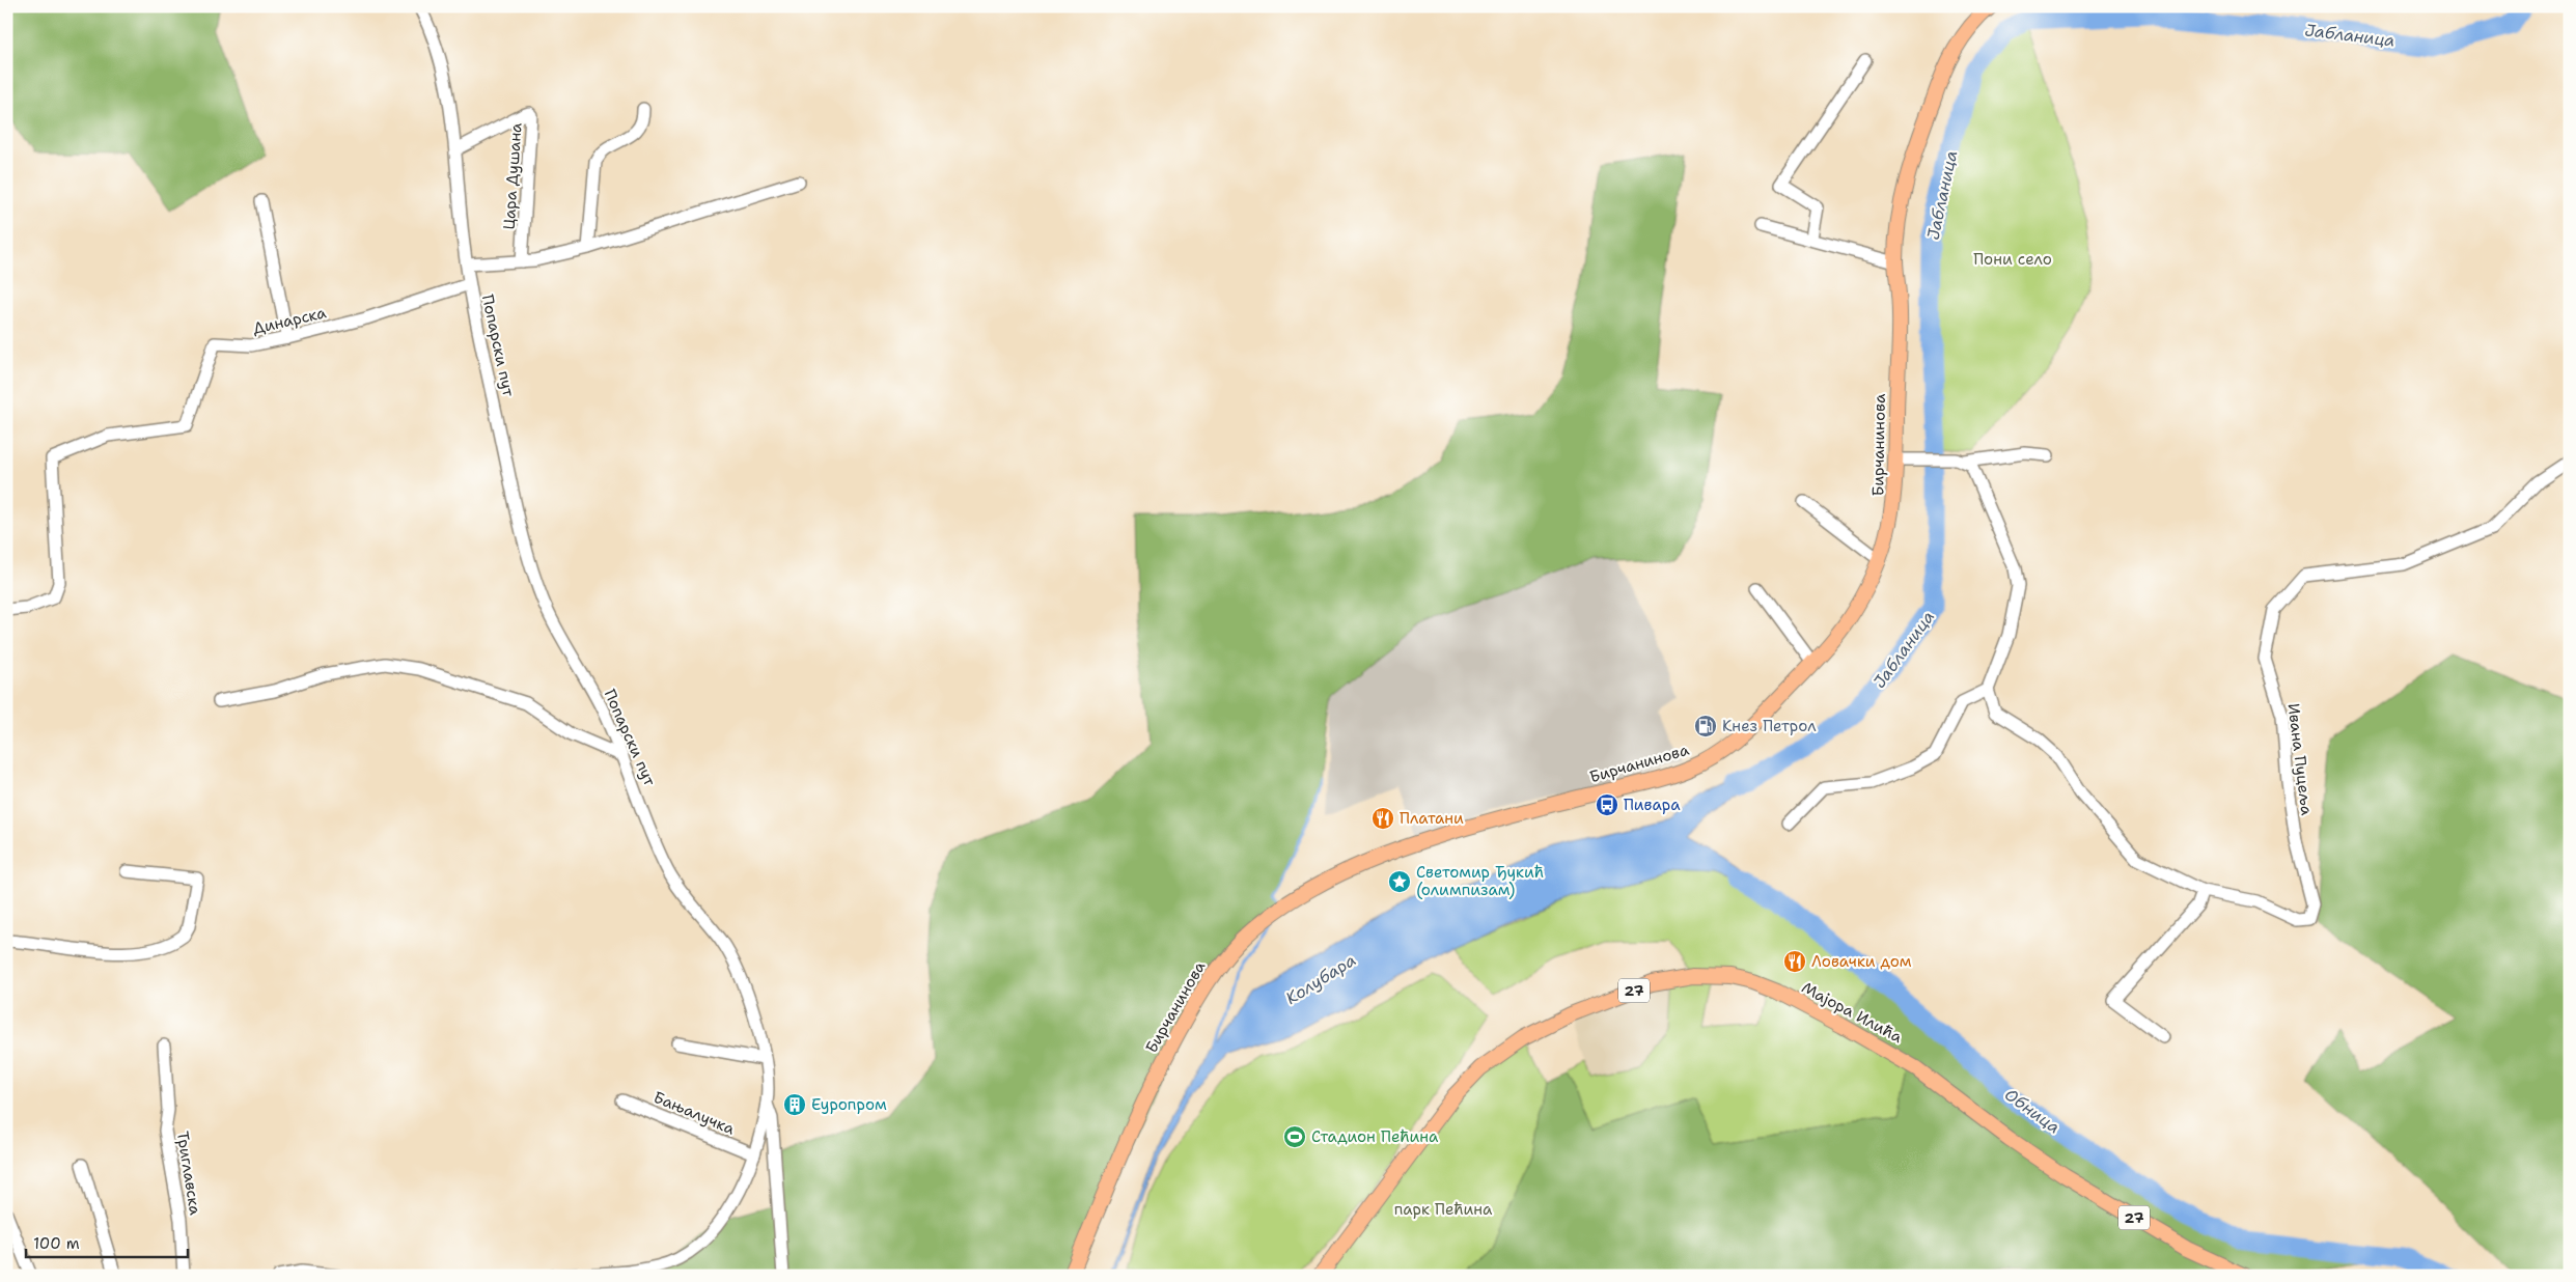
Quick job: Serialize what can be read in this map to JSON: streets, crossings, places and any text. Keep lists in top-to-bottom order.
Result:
{
  "streets": {
    "main road": ["Бирчанинова", "27", "Мајора Илића"],
    "street": [
      "Цара Душана",
      "Динарска",
      "Попарски пут",
      "Ивана Пуцеља",
      "Бањалучка",
      "Триглавска"
    ]
  },
  "crossings": [
    ["Цара Душана", "Попарски пут"],
    ["Динарска", "Попарски пут"],
    ["Попарски пут", "Бањалучка"]
  ],
  "water": ["Јабланица", "Колубара", "Обница"],
  "parks": ["Пони село", "парк Пећина"],
  "places": {
    "fuel station": ["Кнез Петрол"],
    "bus stop": ["Пивара"],
    "restaurant": ["Платани", "Ловачки дом"],
    "place": ["Светомир Ђукић (олимпизам)"],
    "building": ["Еуропром"],
    "sports": ["Стадион Пећина"]
  },
  "scale_bar": "100 m"
}
